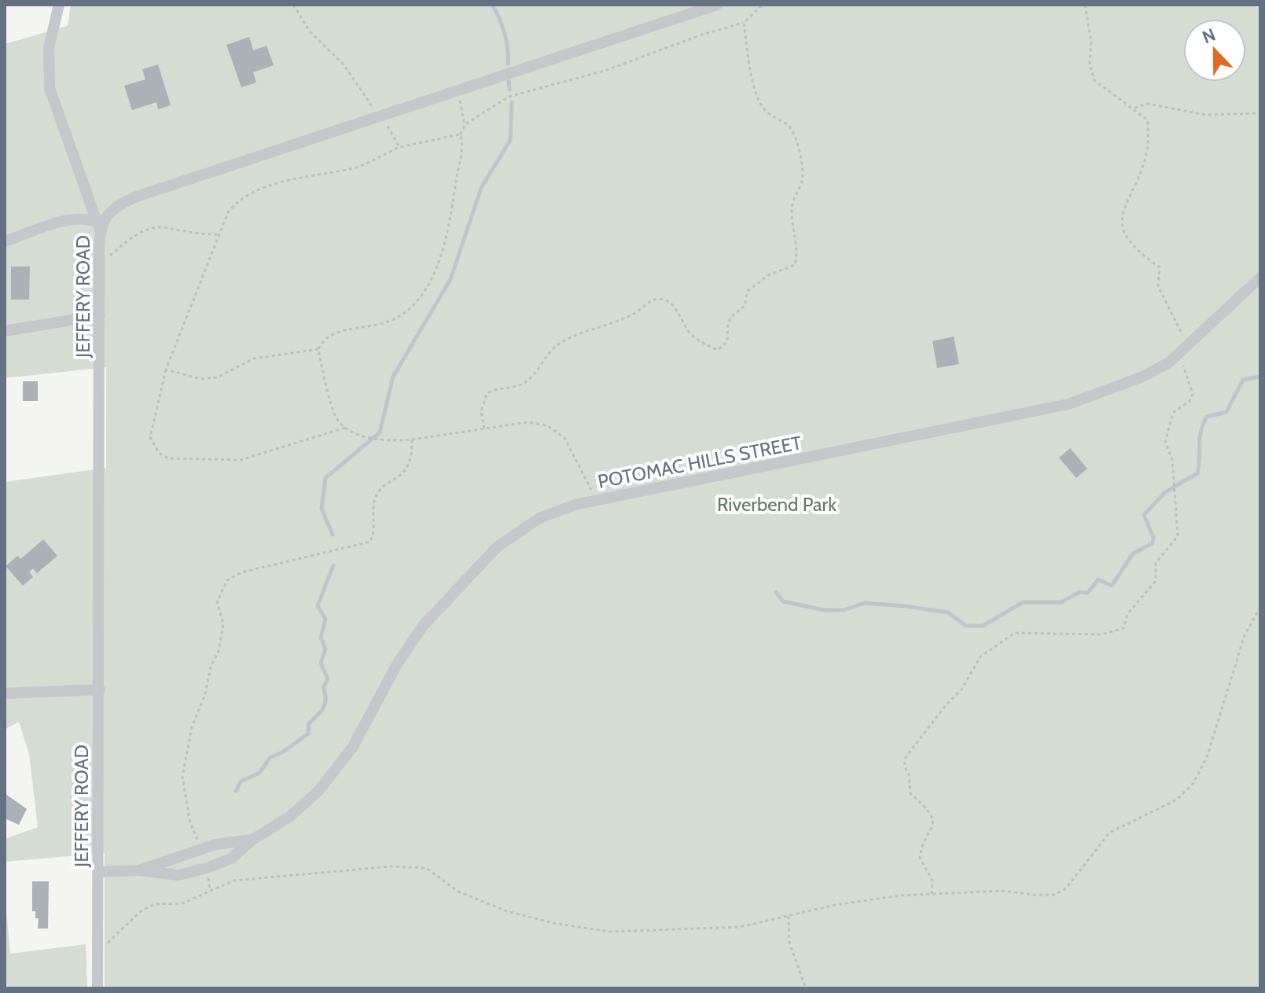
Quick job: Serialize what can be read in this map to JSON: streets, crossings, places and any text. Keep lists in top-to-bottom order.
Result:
{
  "streets": {
    "street": ["JEFFERY ROAD", "POTOMAC HILLS STREET"]
  },
  "crossings": [
    ["JEFFERY ROAD", "POTOMAC HILLS STREET"]
  ],
  "parks": ["Riverbend Park"],
  "north": "top"
}
